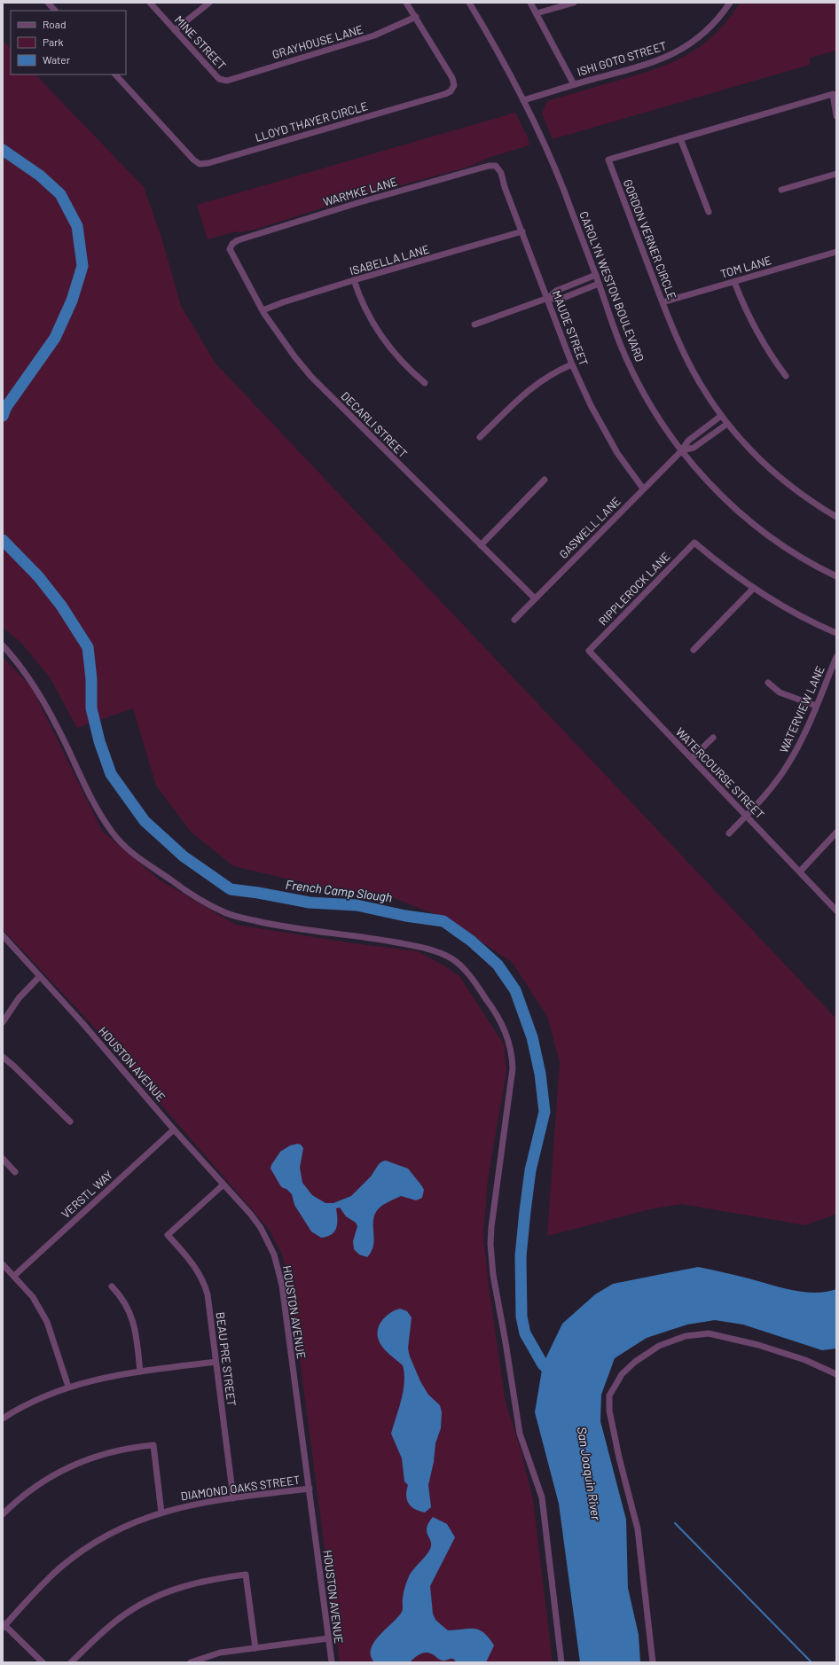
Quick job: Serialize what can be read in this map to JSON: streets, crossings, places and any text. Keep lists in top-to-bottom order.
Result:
{
  "streets": {
    "street": [
      "GRAYHOUSE LANE",
      "MINE STREET",
      "ISHI GOTO STREET",
      "LLOYD THAYER CIRCLE",
      "WARMKE LANE",
      "GORDON VERNER CIRCLE",
      "ISABELLA LANE",
      "TOM LANE",
      "CAROLYN WESTON BOULEVARD",
      "MAUDE STREET",
      "DECARLI STREET",
      "GASWELL LANE",
      "RIPPLEROCK LANE",
      "WATERVIEW LANE",
      "WATERCOURSE STREET",
      "HOUSTON AVENUE",
      "VERSTL WAY",
      "BEAU PRE STREET",
      "DIAMOND OAKS STREET"
    ]
  },
  "crossings": [
    ["GRAYHOUSE LANE", "MINE STREET"],
    ["GRAYHOUSE LANE", "LLOYD THAYER CIRCLE"],
    ["ISHI GOTO STREET", "CAROLYN WESTON BOULEVARD"],
    ["WARMKE LANE", "MAUDE STREET"],
    ["WARMKE LANE", "DECARLI STREET"],
    ["GORDON VERNER CIRCLE", "TOM LANE"],
    ["GORDON VERNER CIRCLE", "GASWELL LANE"],
    ["ISABELLA LANE", "MAUDE STREET"],
    ["ISABELLA LANE", "DECARLI STREET"],
    ["CAROLYN WESTON BOULEVARD", "GASWELL LANE"],
    ["MAUDE STREET", "GASWELL LANE"],
    ["DECARLI STREET", "GASWELL LANE"],
    ["RIPPLEROCK LANE", "WATERCOURSE STREET"],
    ["WATERVIEW LANE", "WATERCOURSE STREET"],
    ["HOUSTON AVENUE", "VERSTL WAY"],
    ["HOUSTON AVENUE", "BEAU PRE STREET"],
    ["HOUSTON AVENUE", "DIAMOND OAKS STREET"],
    ["BEAU PRE STREET", "DIAMOND OAKS STREET"]
  ],
  "water": ["French Camp Slough", "San Joaquin River"],
  "legend": ["Road", "Park", "Water"]
}
